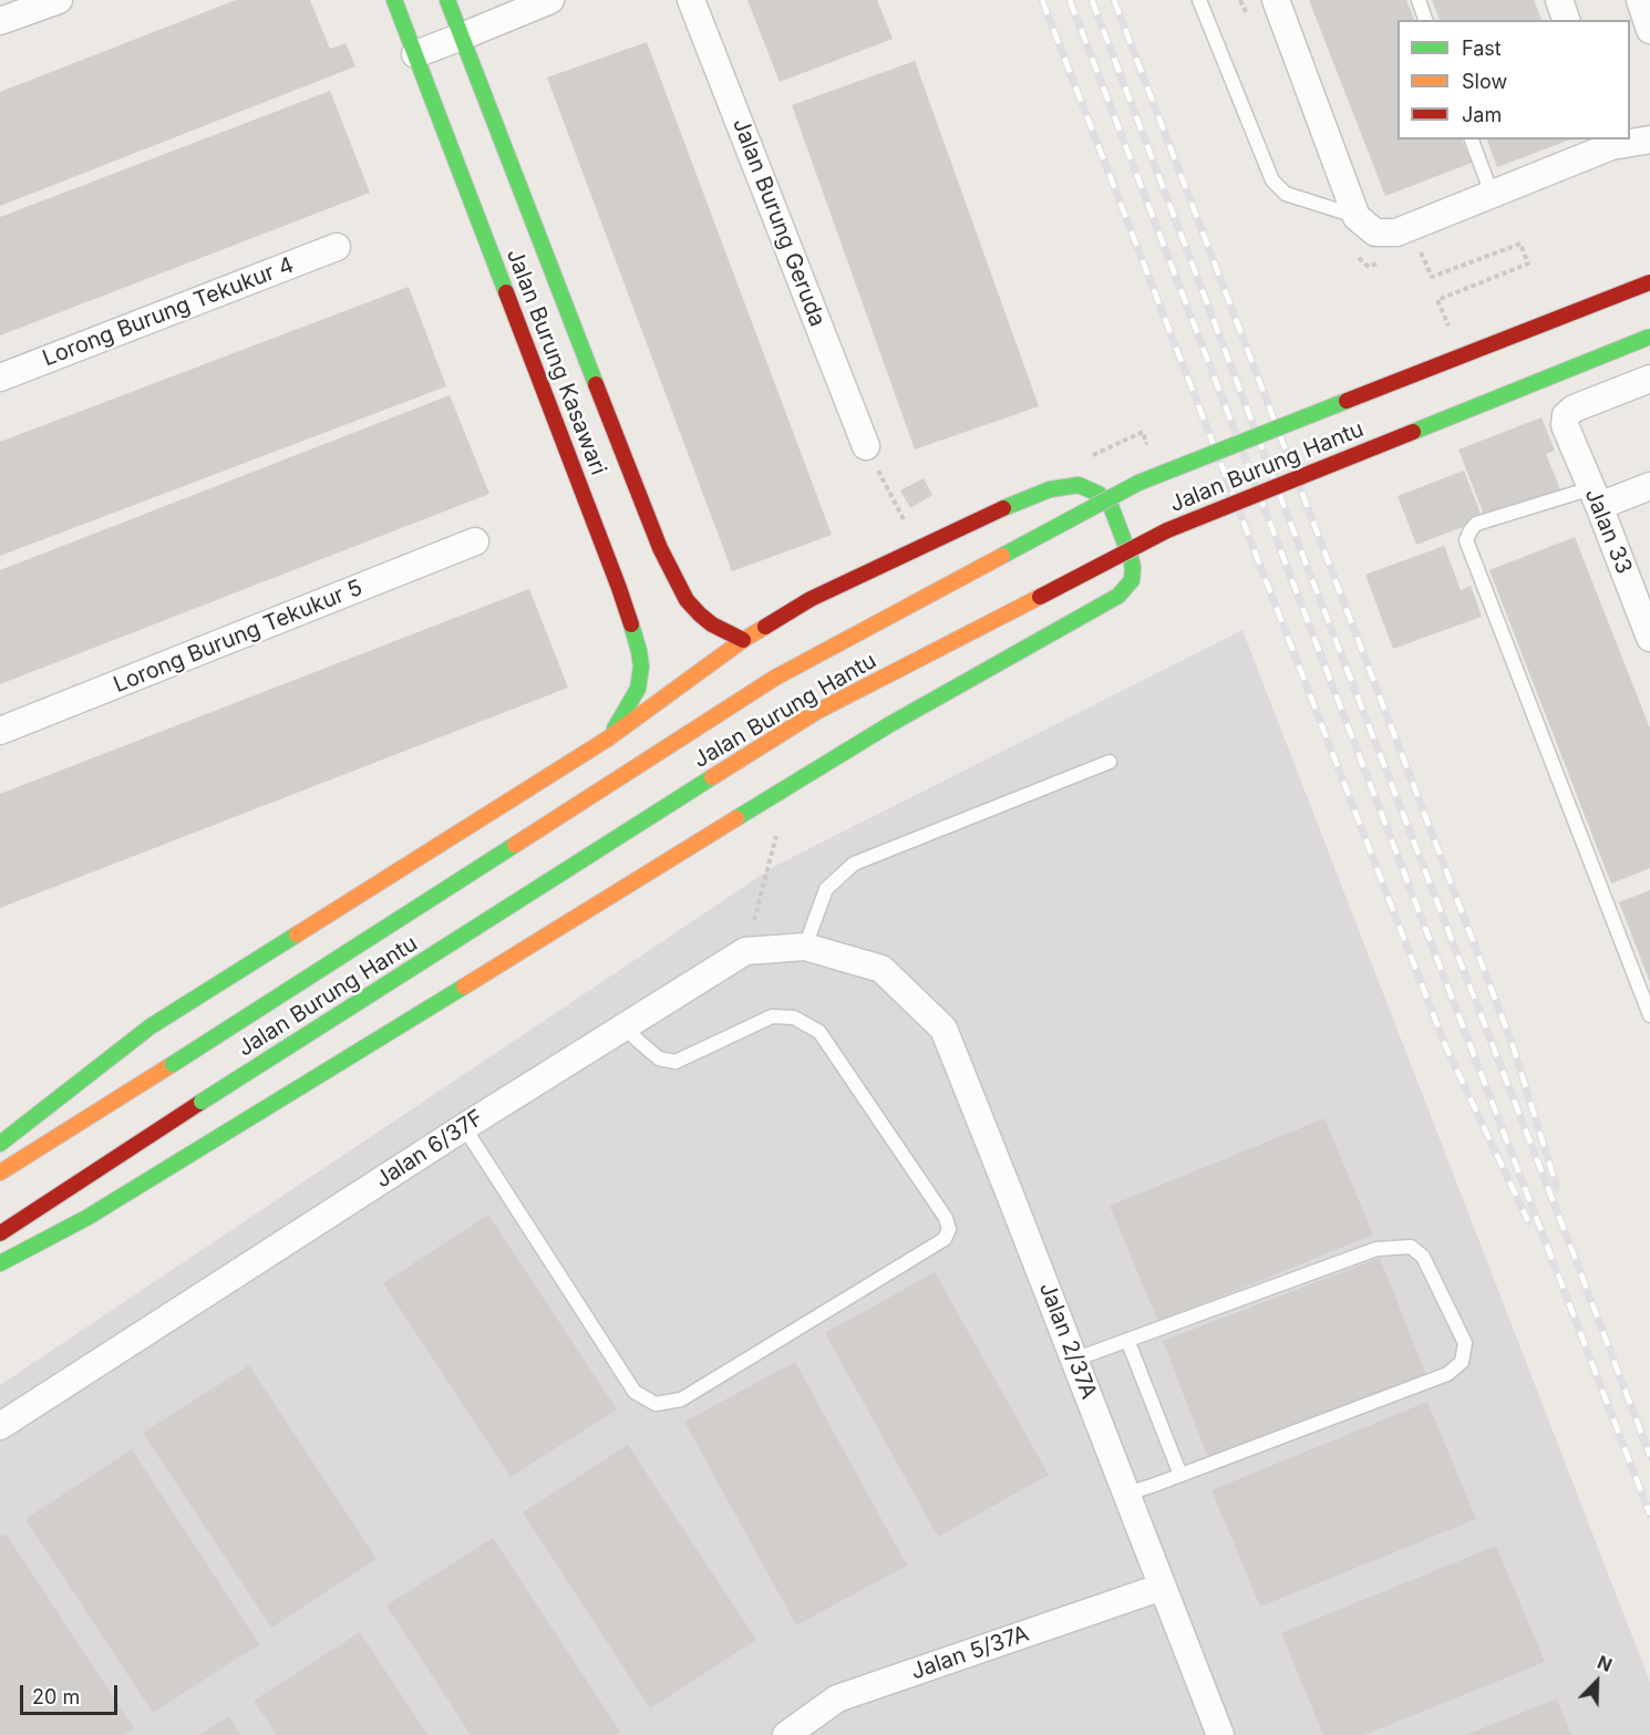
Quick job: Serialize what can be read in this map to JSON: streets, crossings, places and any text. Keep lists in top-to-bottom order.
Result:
{
  "streets": {
    "main road": ["Jalan Burung Kasawari", "Jalan Burung Hantu"],
    "street": [
      "Jalan Burung Geruda",
      "Lorong Burung Tekukur 4",
      "Jalan 33",
      "Lorong Burung Tekukur 5",
      "Jalan 6/37F",
      "Jalan 2/37A",
      "Jalan 5/37A"
    ]
  },
  "crossings": [
    ["Jalan 6/37F", "Jalan 2/37A"],
    ["Jalan 2/37A", "Jalan 5/37A"]
  ],
  "legend": ["Fast", "Slow", "Jam"],
  "scale_bar": "20 m",
  "north": "top right"
}
